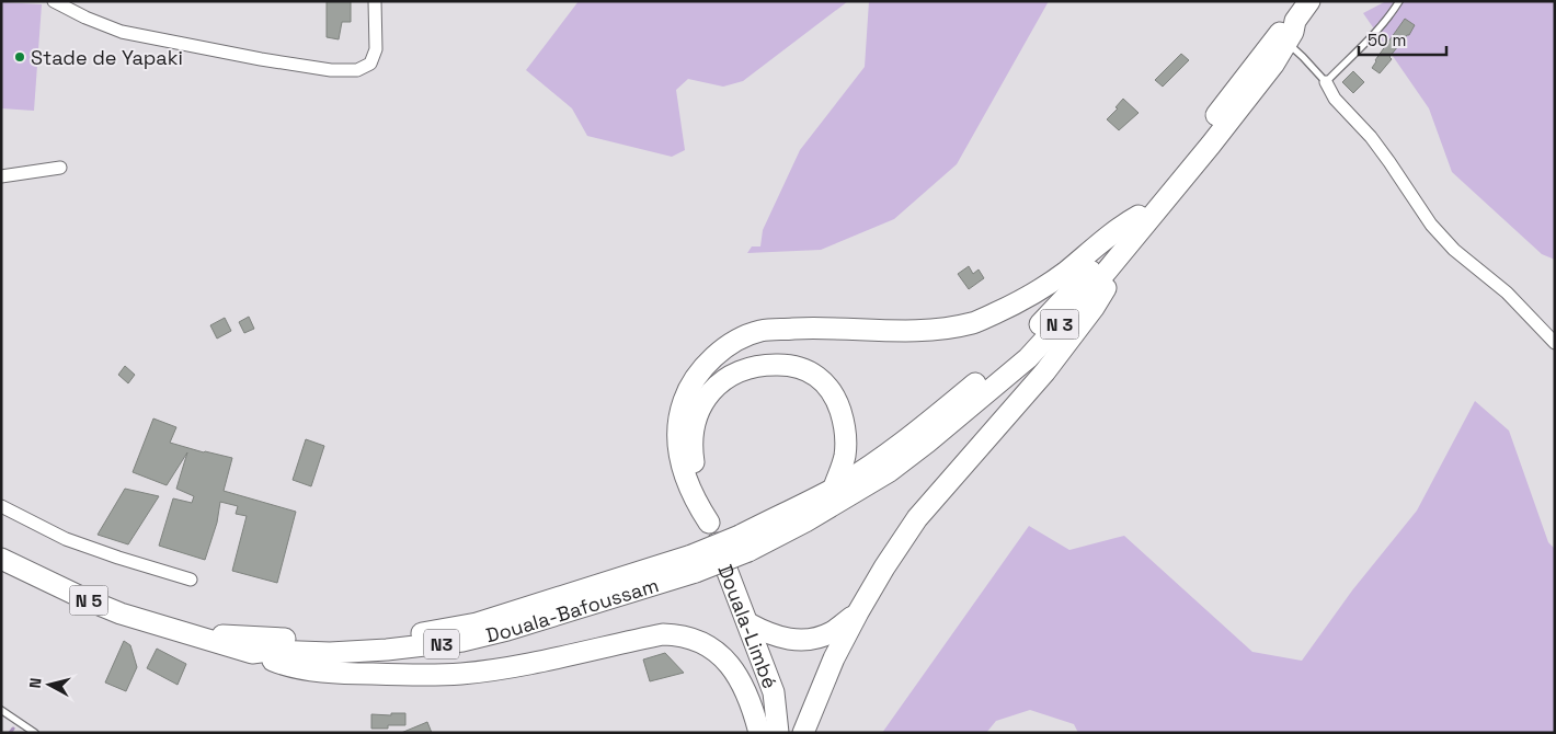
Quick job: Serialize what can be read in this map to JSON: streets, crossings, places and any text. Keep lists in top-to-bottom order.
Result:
{
  "streets": {
    "highway": [
      "N 3",
      "N 5",
      "Douala-Bafoussam",
      "Douala-Limbé",
      "N3"
    ]
  },
  "crossings": [
    ["N 3", "Douala-Bafoussam"],
    ["N 5", "Douala-Bafoussam"]
  ],
  "places": ["Stade de Yapaki"],
  "scale_bar": "50 m",
  "north": "left"
}
